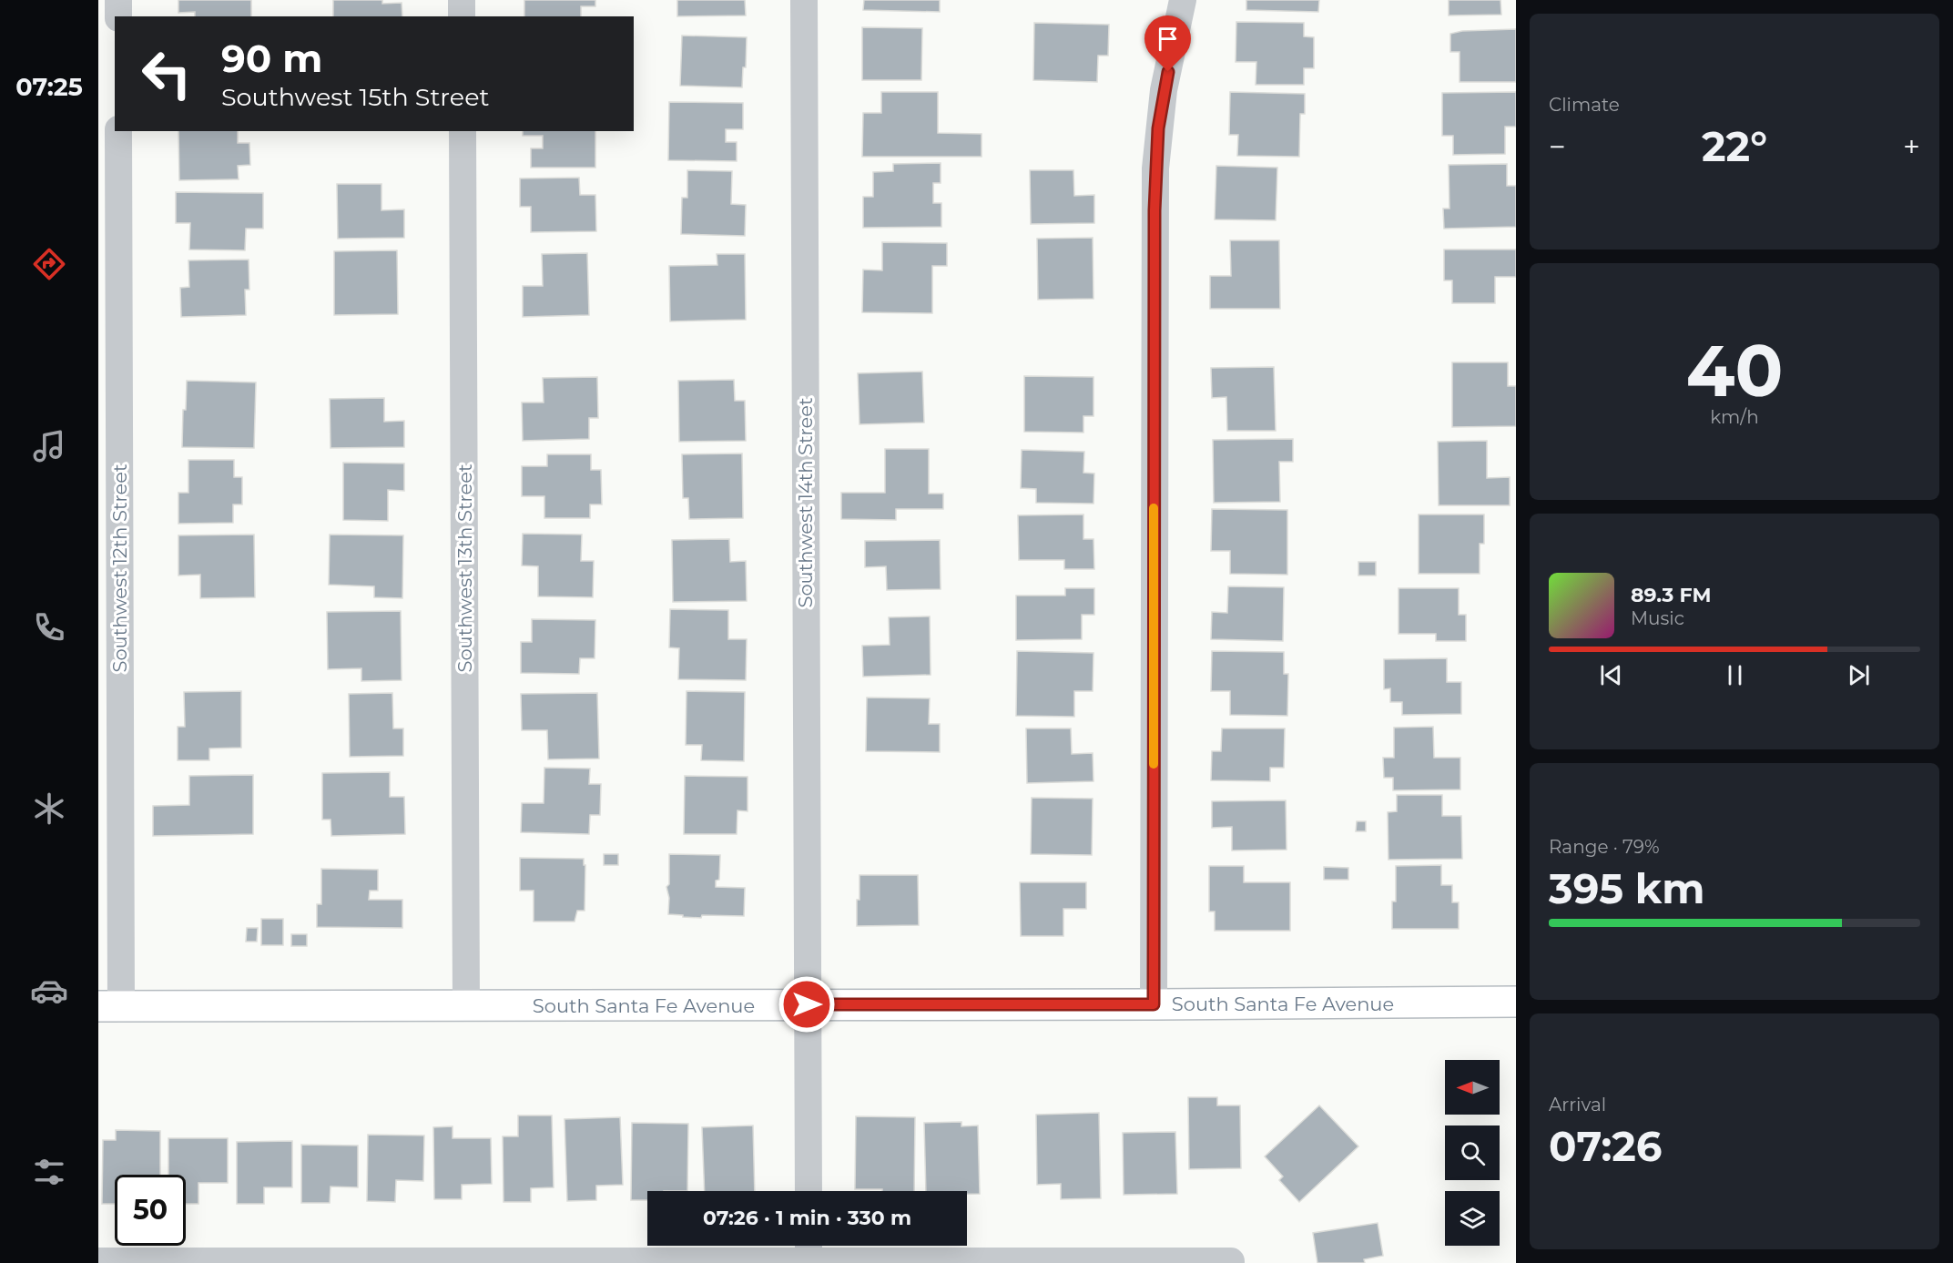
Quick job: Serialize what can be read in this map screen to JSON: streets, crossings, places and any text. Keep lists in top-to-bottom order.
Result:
{
  "streets": {
    "main road": ["South Santa Fe Avenue"],
    "street": ["Southwest 14th Street", "Southwest 12th Street", "Southwest 13th Street"]
  },
  "crossings": [
    ["Southwest 14th Street", "South Santa Fe Avenue"],
    ["Southwest 12th Street", "South Santa Fe Avenue"],
    ["Southwest 13th Street", "South Santa Fe Avenue"]
  ],
  "north": "left",
  "page": {
    "tabs": "07:25",
    "tile": [
      "Climate",
      ["40", "km/h"],
      ["Range · 79%", "395 km"],
      ["Arrival", "07:26"]
    ],
    "turn": ["90 m", "Southwest 15th Street"],
    "heat": ["−", "22°", "+"],
    "song": ["89.3 FM", "Music"],
    "limit": "50",
    "trip": "07:26 · 1 min · 330 m"
  }
}
